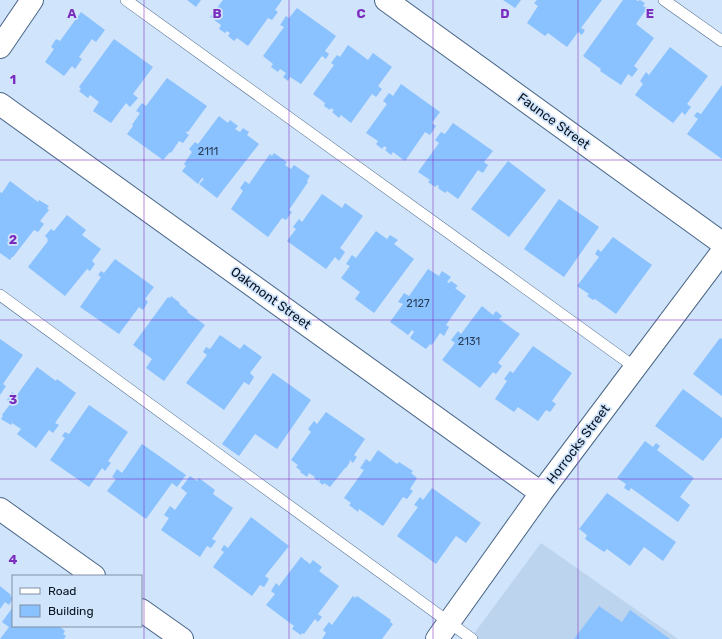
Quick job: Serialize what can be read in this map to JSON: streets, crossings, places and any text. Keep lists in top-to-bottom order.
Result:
{
  "streets": {
    "street": ["Faunce Street", "Oakmont Street", "Horrocks Street"]
  },
  "crossings": [
    ["Oakmont Street", "Horrocks Street"]
  ],
  "house_numbers": ["2111", "2127", "2131"],
  "legend": ["Road", "Building"],
  "grid": {
    "columns": [
      "A",
      "B",
      "C",
      "D",
      "E"
    ],
    "rows": [
      "1",
      "2",
      "3",
      "4"
    ]
  }
}
